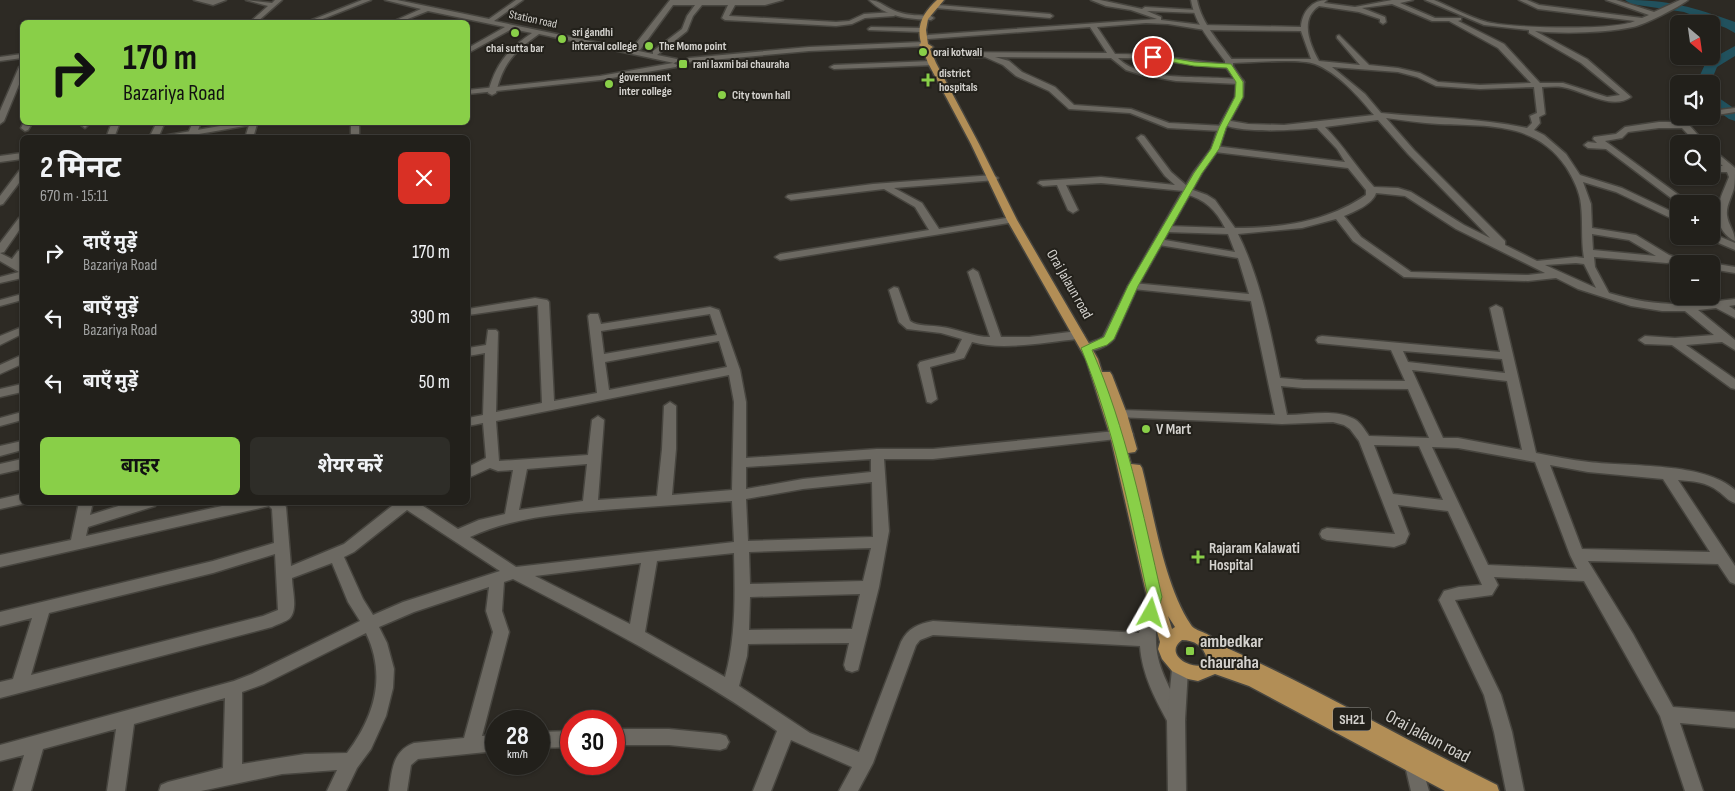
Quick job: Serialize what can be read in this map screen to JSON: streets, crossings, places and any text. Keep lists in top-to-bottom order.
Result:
{
  "streets": {
    "main road": ["Orai Jalaun road", "SH21"],
    "street": ["Station road"]
  },
  "places": {
    "other": [
      "chai sutta bar",
      "sri gandhi interval college",
      "The Momo point",
      "orai kotwali",
      "government inter college",
      "City town hall",
      "V Mart"
    ],
    "transit": ["rani laxmi bai chauraha", "ambedkar chauraha"],
    "health": ["district hospitals", "Rajaram Kalawati Hospital"]
  },
  "north": "bottom right",
  "page": {
    "map_buttons": ["+", "−"],
    "turn": ["170 m", "Bazariya Road"],
    "heading": ["2 मिनट", "670 m · 15:11"],
    "list": [
      {
        "name": "दाएँ मुड़ें",
        "note": "Bazariya Road",
        "value": "170 m"
      },
      {
        "name": "बाएँ मुड़ें",
        "note": "Bazariya Road",
        "value": "390 m"
      },
      {
        "name": "बाएँ मुड़ें",
        "value": "50 m"
      }
    ],
    "buttons": ["बाहर", "शेयर करें"],
    "speed": "28 km/h",
    "limit": "30"
  }
}
